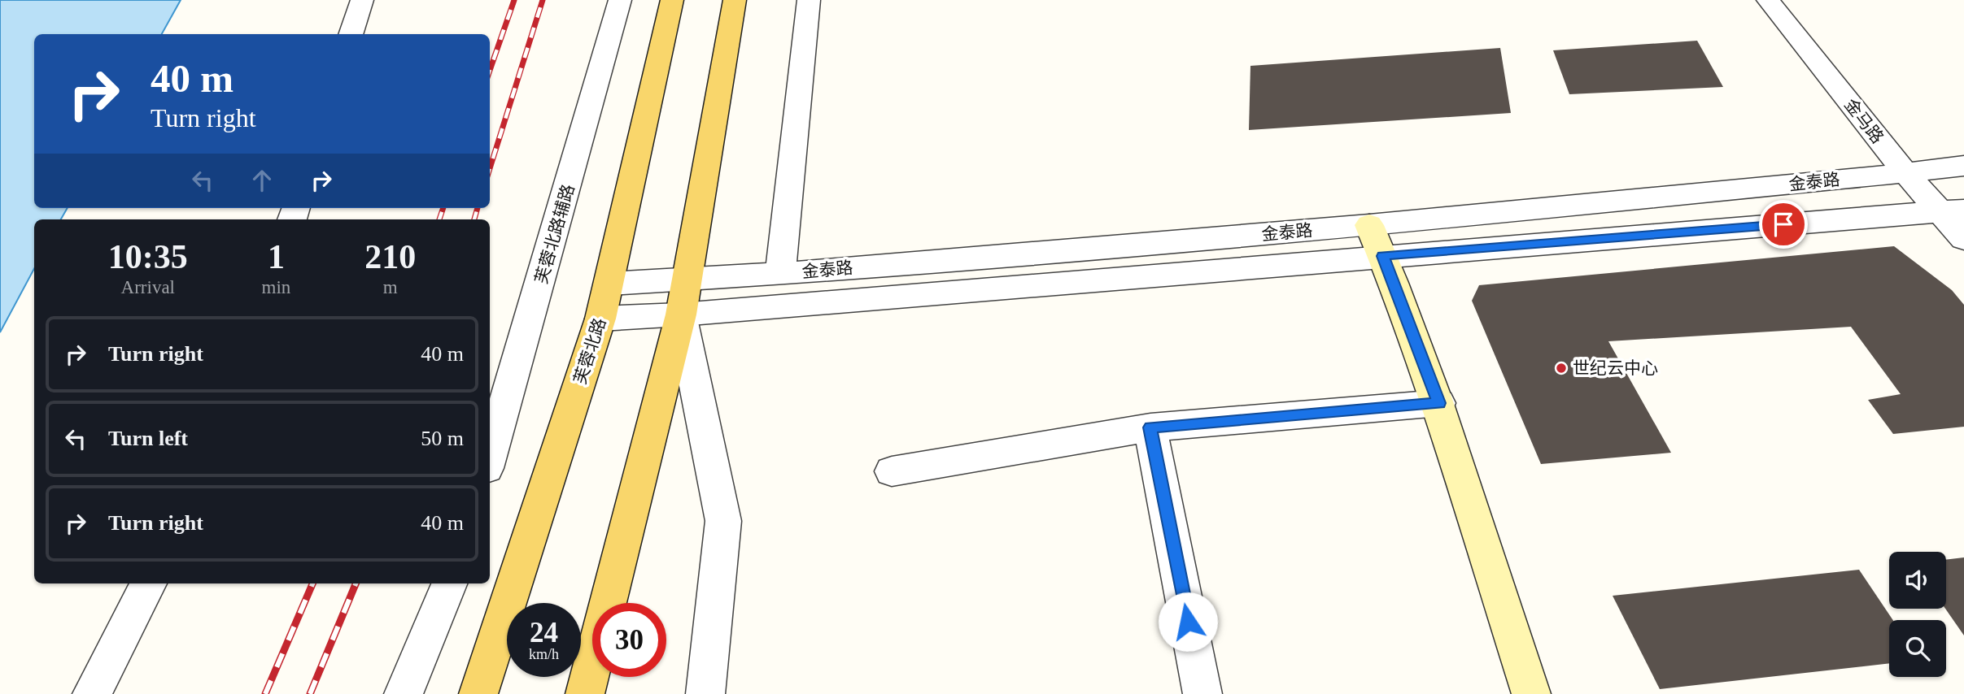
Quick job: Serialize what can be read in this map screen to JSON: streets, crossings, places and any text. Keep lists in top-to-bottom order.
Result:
{
  "streets": {
    "main road": ["芙蓉北路"],
    "street": ["金马路", "金泰路", "芙蓉北路辅路"]
  },
  "crossings": [
    ["金马路", "金泰路"],
    ["金泰路", "芙蓉北路"]
  ],
  "places": ["世纪云中心"],
  "page": {
    "turn": ["40 m", "Turn right"],
    "eta": [
      "10:35",
      "Arrival",
      "1",
      "min",
      "210",
      "m"
    ],
    "list": [
      {
        "name": "Turn right",
        "value": "40 m"
      },
      {
        "name": "Turn left",
        "value": "50 m"
      },
      {
        "name": "Turn right",
        "value": "40 m"
      }
    ],
    "speed": "24 km/h",
    "limit": "30"
  }
}
